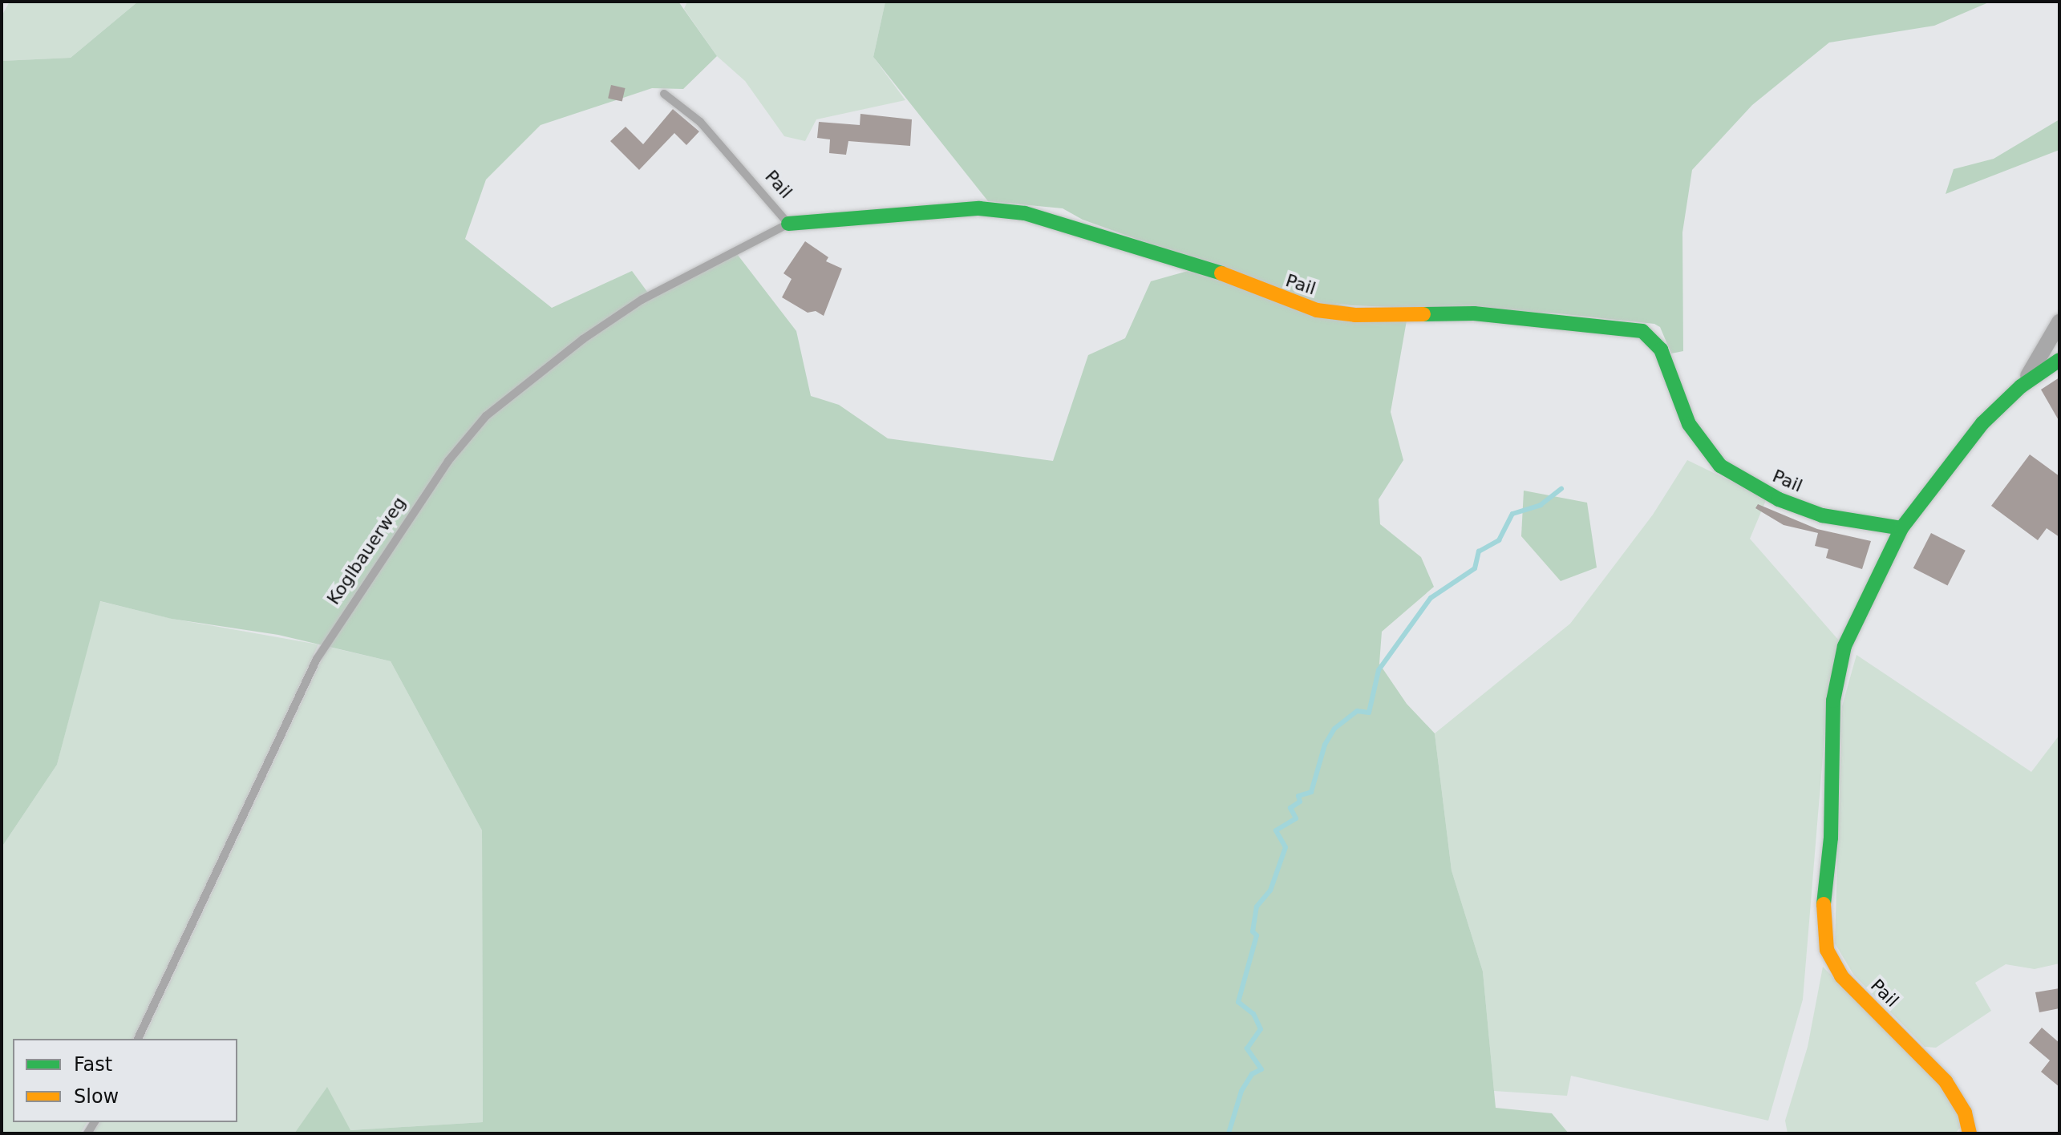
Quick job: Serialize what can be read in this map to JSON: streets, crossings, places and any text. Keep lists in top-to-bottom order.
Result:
{
  "streets": {
    "street": ["Pail"],
    "lane": ["Koglbauerweg"]
  },
  "crossings": [
    ["Pail", "Koglbauerweg"]
  ],
  "legend": ["Fast", "Slow"]
}
